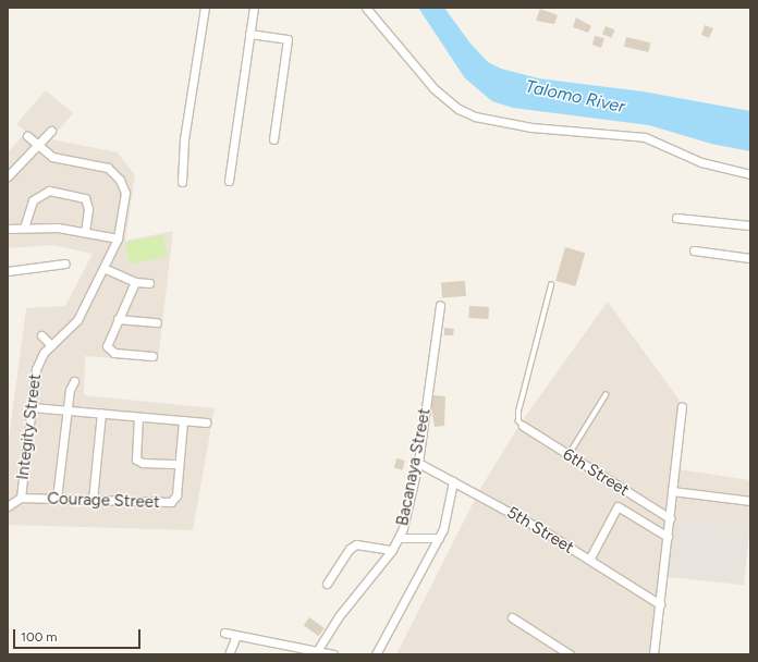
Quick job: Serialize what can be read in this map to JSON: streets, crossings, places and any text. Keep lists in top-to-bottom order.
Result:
{
  "streets": {
    "street": [
      "Integity Street",
      "Bacanaya Street",
      "6th Street",
      "Courage Street",
      "5th Street"
    ]
  },
  "crossings": [
    ["Integity Street", "Courage Street"],
    ["Bacanaya Street", "5th Street"]
  ],
  "water": ["Talomo River"],
  "scale_bar": "100 m"
}
